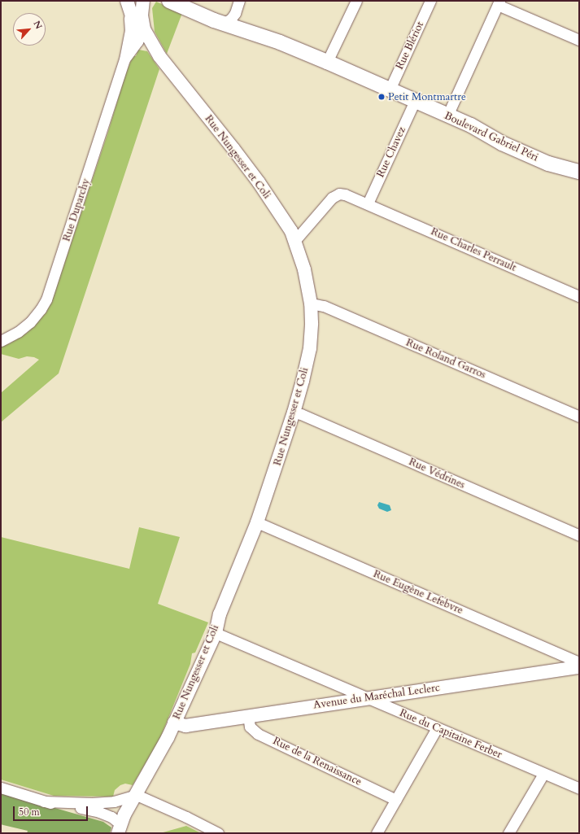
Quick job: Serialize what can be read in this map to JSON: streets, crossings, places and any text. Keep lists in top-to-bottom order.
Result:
{
  "streets": {
    "main road": ["Boulevard Gabriel Péri"],
    "street": [
      "Rue Blériot",
      "Rue Chavez",
      "Rue Nungesser et Coli",
      "Rue Duparchy",
      "Rue Charles Perrault",
      "Rue Roland Garros",
      "Rue Védrines",
      "Rue Eugène Lefebvre",
      "Avenue du Maréchal Leclerc",
      "Rue du Capitaine Ferber",
      "Rue de la Renaissance"
    ]
  },
  "crossings": [
    ["Rue Blériot", "Boulevard Gabriel Péri"],
    ["Boulevard Gabriel Péri", "Rue Chavez"],
    ["Rue Chavez", "Rue Charles Perrault"],
    ["Rue Nungesser et Coli", "Rue Duparchy"],
    ["Rue Nungesser et Coli", "Rue Charles Perrault"],
    ["Rue Nungesser et Coli", "Rue Roland Garros"],
    ["Rue Nungesser et Coli", "Rue Védrines"],
    ["Rue Nungesser et Coli", "Rue Eugène Lefebvre"],
    ["Rue Nungesser et Coli", "Avenue du Maréchal Leclerc"],
    ["Rue Nungesser et Coli", "Rue du Capitaine Ferber"],
    ["Avenue du Maréchal Leclerc", "Rue du Capitaine Ferber"],
    ["Avenue du Maréchal Leclerc", "Rue de la Renaissance"]
  ],
  "places": ["Petit Montmartre"],
  "scale_bar": "50 m",
  "north": "top right"
}
